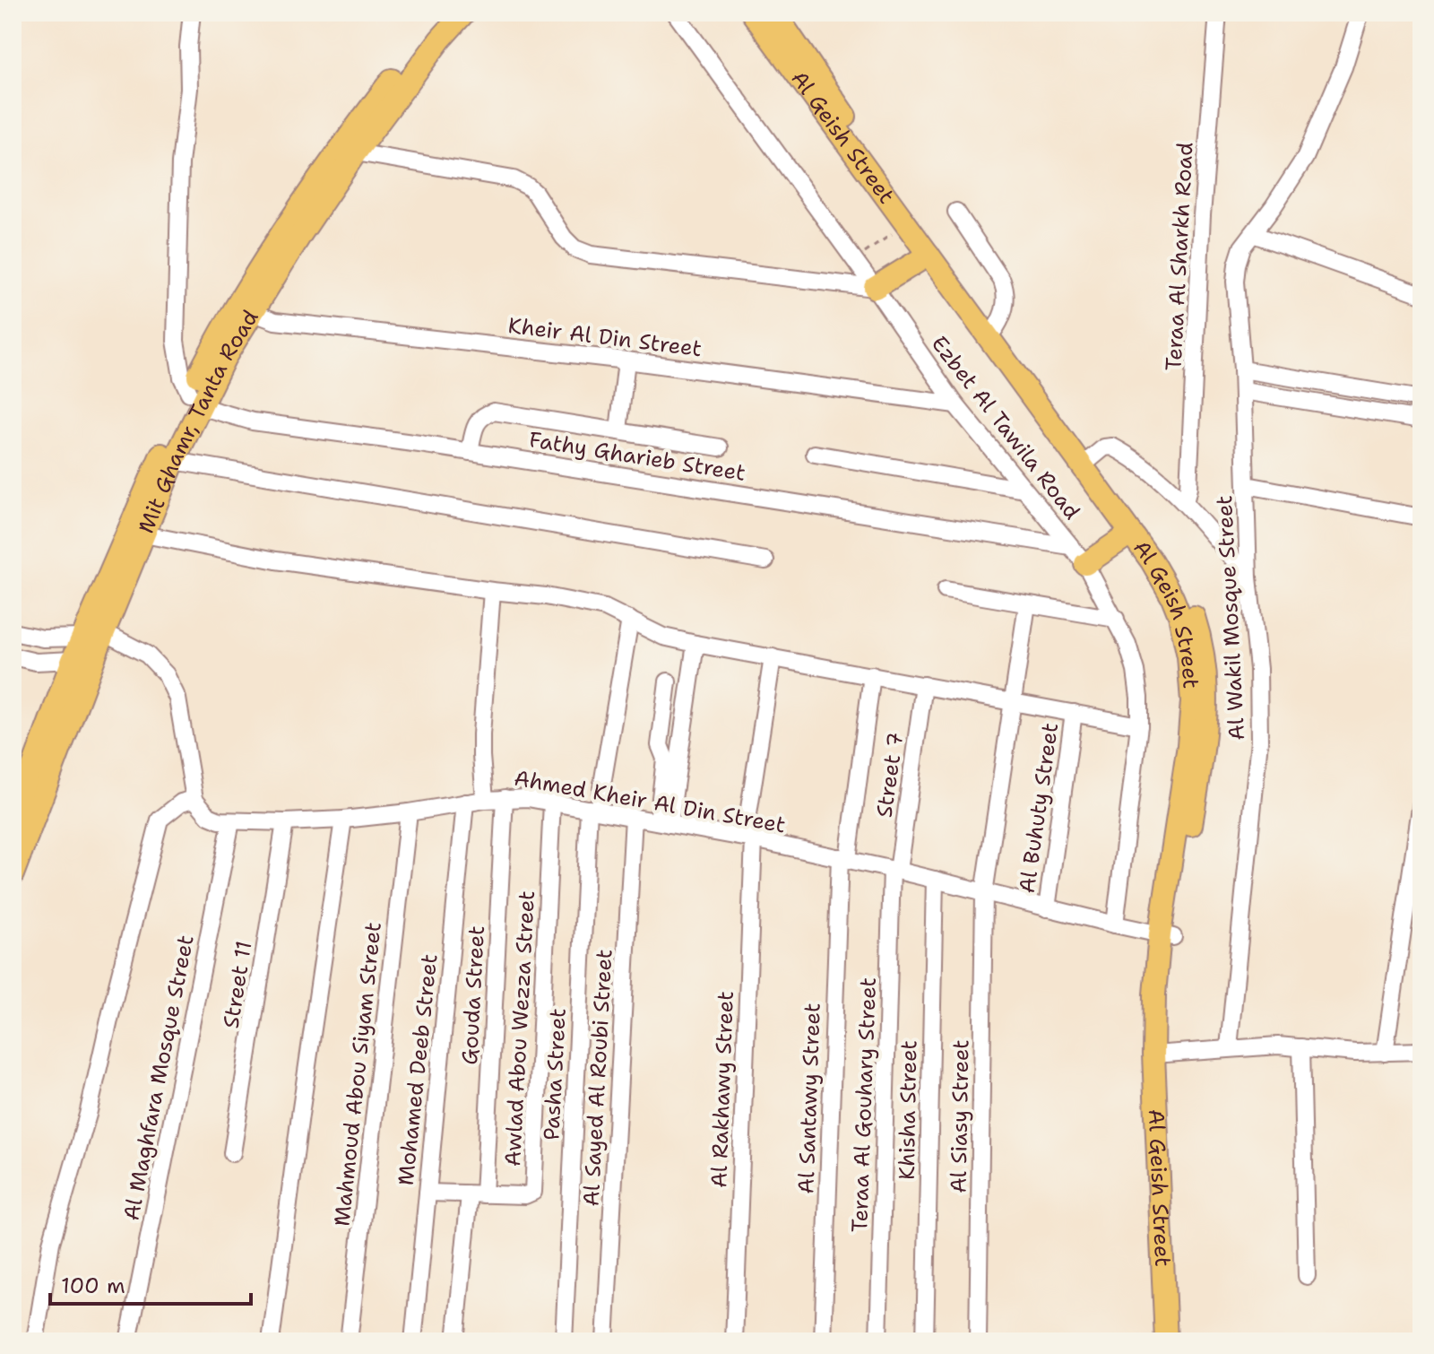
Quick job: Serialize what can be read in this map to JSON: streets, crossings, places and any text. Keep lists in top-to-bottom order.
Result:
{
  "streets": {
    "main road": ["Al Geish Street", "Mit Ghamr, Tanta Road"],
    "street": [
      "Teraa Al Sharkh Road",
      "Kheir Al Din Street",
      "Ezbet Al Tawila Road",
      "Fathy Gharieb Street",
      "Al Wakil Mosque Street",
      "Street 7",
      "Ahmed Kheir Al Din Street",
      "Al Buhuty Street",
      "Street 11",
      "Gouda Street",
      "Awlad Abou Wezza Street",
      "Mohamed Deeb Street",
      "Mahmoud Abou Siyam Street",
      "Pasha Street",
      "Al Maghfara Mosque Street",
      "Al Sayed Al Roubi Street",
      "Al Rakhawy Street",
      "Al Santawy Street",
      "Teraa Al Gouhary Street",
      "Khisha Street",
      "Al Siasy Street"
    ]
  },
  "crossings": [
    ["Al Geish Street", "Ahmed Kheir Al Din Street"],
    ["Kheir Al Din Street", "Mit Ghamr, Tanta Road"],
    ["Kheir Al Din Street", "Ezbet Al Tawila Road"],
    ["Mit Ghamr, Tanta Road", "Fathy Gharieb Street"],
    ["Ezbet Al Tawila Road", "Fathy Gharieb Street"],
    ["Ezbet Al Tawila Road", "Ahmed Kheir Al Din Street"],
    ["Street 7", "Ahmed Kheir Al Din Street"],
    ["Street 7", "Teraa Al Gouhary Street"],
    ["Ahmed Kheir Al Din Street", "Al Buhuty Street"],
    ["Ahmed Kheir Al Din Street", "Street 11"],
    ["Ahmed Kheir Al Din Street", "Gouda Street"],
    ["Ahmed Kheir Al Din Street", "Awlad Abou Wezza Street"],
    ["Ahmed Kheir Al Din Street", "Mohamed Deeb Street"],
    ["Ahmed Kheir Al Din Street", "Mahmoud Abou Siyam Street"],
    ["Ahmed Kheir Al Din Street", "Pasha Street"],
    ["Ahmed Kheir Al Din Street", "Al Maghfara Mosque Street"],
    ["Ahmed Kheir Al Din Street", "Al Sayed Al Roubi Street"],
    ["Ahmed Kheir Al Din Street", "Al Rakhawy Street"],
    ["Ahmed Kheir Al Din Street", "Al Santawy Street"],
    ["Ahmed Kheir Al Din Street", "Teraa Al Gouhary Street"],
    ["Ahmed Kheir Al Din Street", "Khisha Street"],
    ["Ahmed Kheir Al Din Street", "Al Siasy Street"],
    ["Gouda Street", "Awlad Abou Wezza Street"],
    ["Awlad Abou Wezza Street", "Mohamed Deeb Street"]
  ],
  "scale_bar": "100 m"
}
